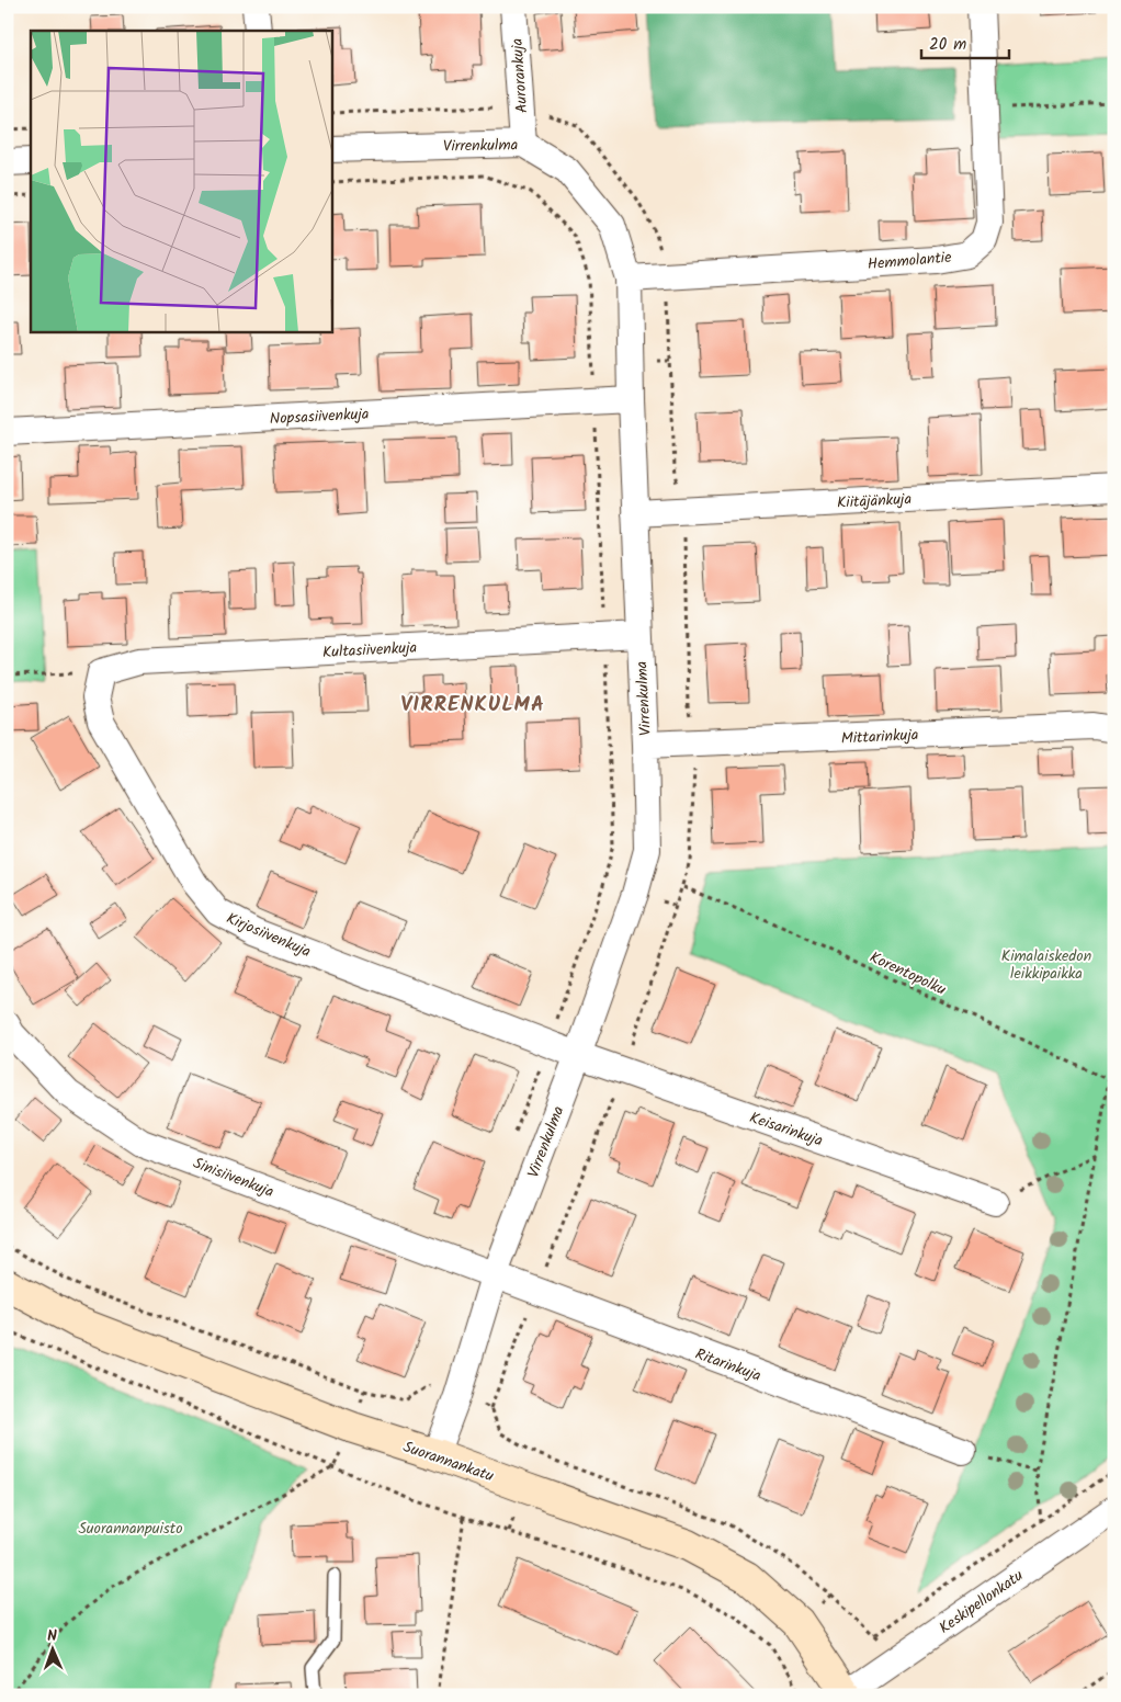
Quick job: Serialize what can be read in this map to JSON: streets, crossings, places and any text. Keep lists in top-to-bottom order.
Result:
{
  "streets": {
    "street": [
      "Aurorankuja",
      "Virrenkulma",
      "Hemmolantie",
      "Nopsasiivenkuja",
      "Kiitäjänkuja",
      "Kultasiivenkuja",
      "Mittarinkuja",
      "Kirjosiivenkuja",
      "Keisarinkuja",
      "Sinisiivenkuja",
      "Ritarinkuja",
      "Suorannankatu",
      "Keskipellonkatu"
    ],
    "path": ["Korentopolku"]
  },
  "crossings": [
    ["Aurorankuja", "Virrenkulma"],
    ["Virrenkulma", "Hemmolantie"],
    ["Virrenkulma", "Nopsasiivenkuja"],
    ["Virrenkulma", "Kiitäjänkuja"],
    ["Virrenkulma", "Kultasiivenkuja"],
    ["Virrenkulma", "Mittarinkuja"],
    ["Virrenkulma", "Kirjosiivenkuja"],
    ["Virrenkulma", "Keisarinkuja"],
    ["Virrenkulma", "Sinisiivenkuja"],
    ["Virrenkulma", "Ritarinkuja"],
    ["Virrenkulma", "Suorannankatu"],
    ["Kultasiivenkuja", "Kirjosiivenkuja"],
    ["Kirjosiivenkuja", "Keisarinkuja"],
    ["Sinisiivenkuja", "Ritarinkuja"],
    ["Suorannankatu", "Keskipellonkatu"]
  ],
  "districts": ["VIRRENKULMA"],
  "parks": ["Kimalaiskedon leikkipaikka", "Suorannanpuisto"],
  "scale_bar": "20 m",
  "north": "top"
}
